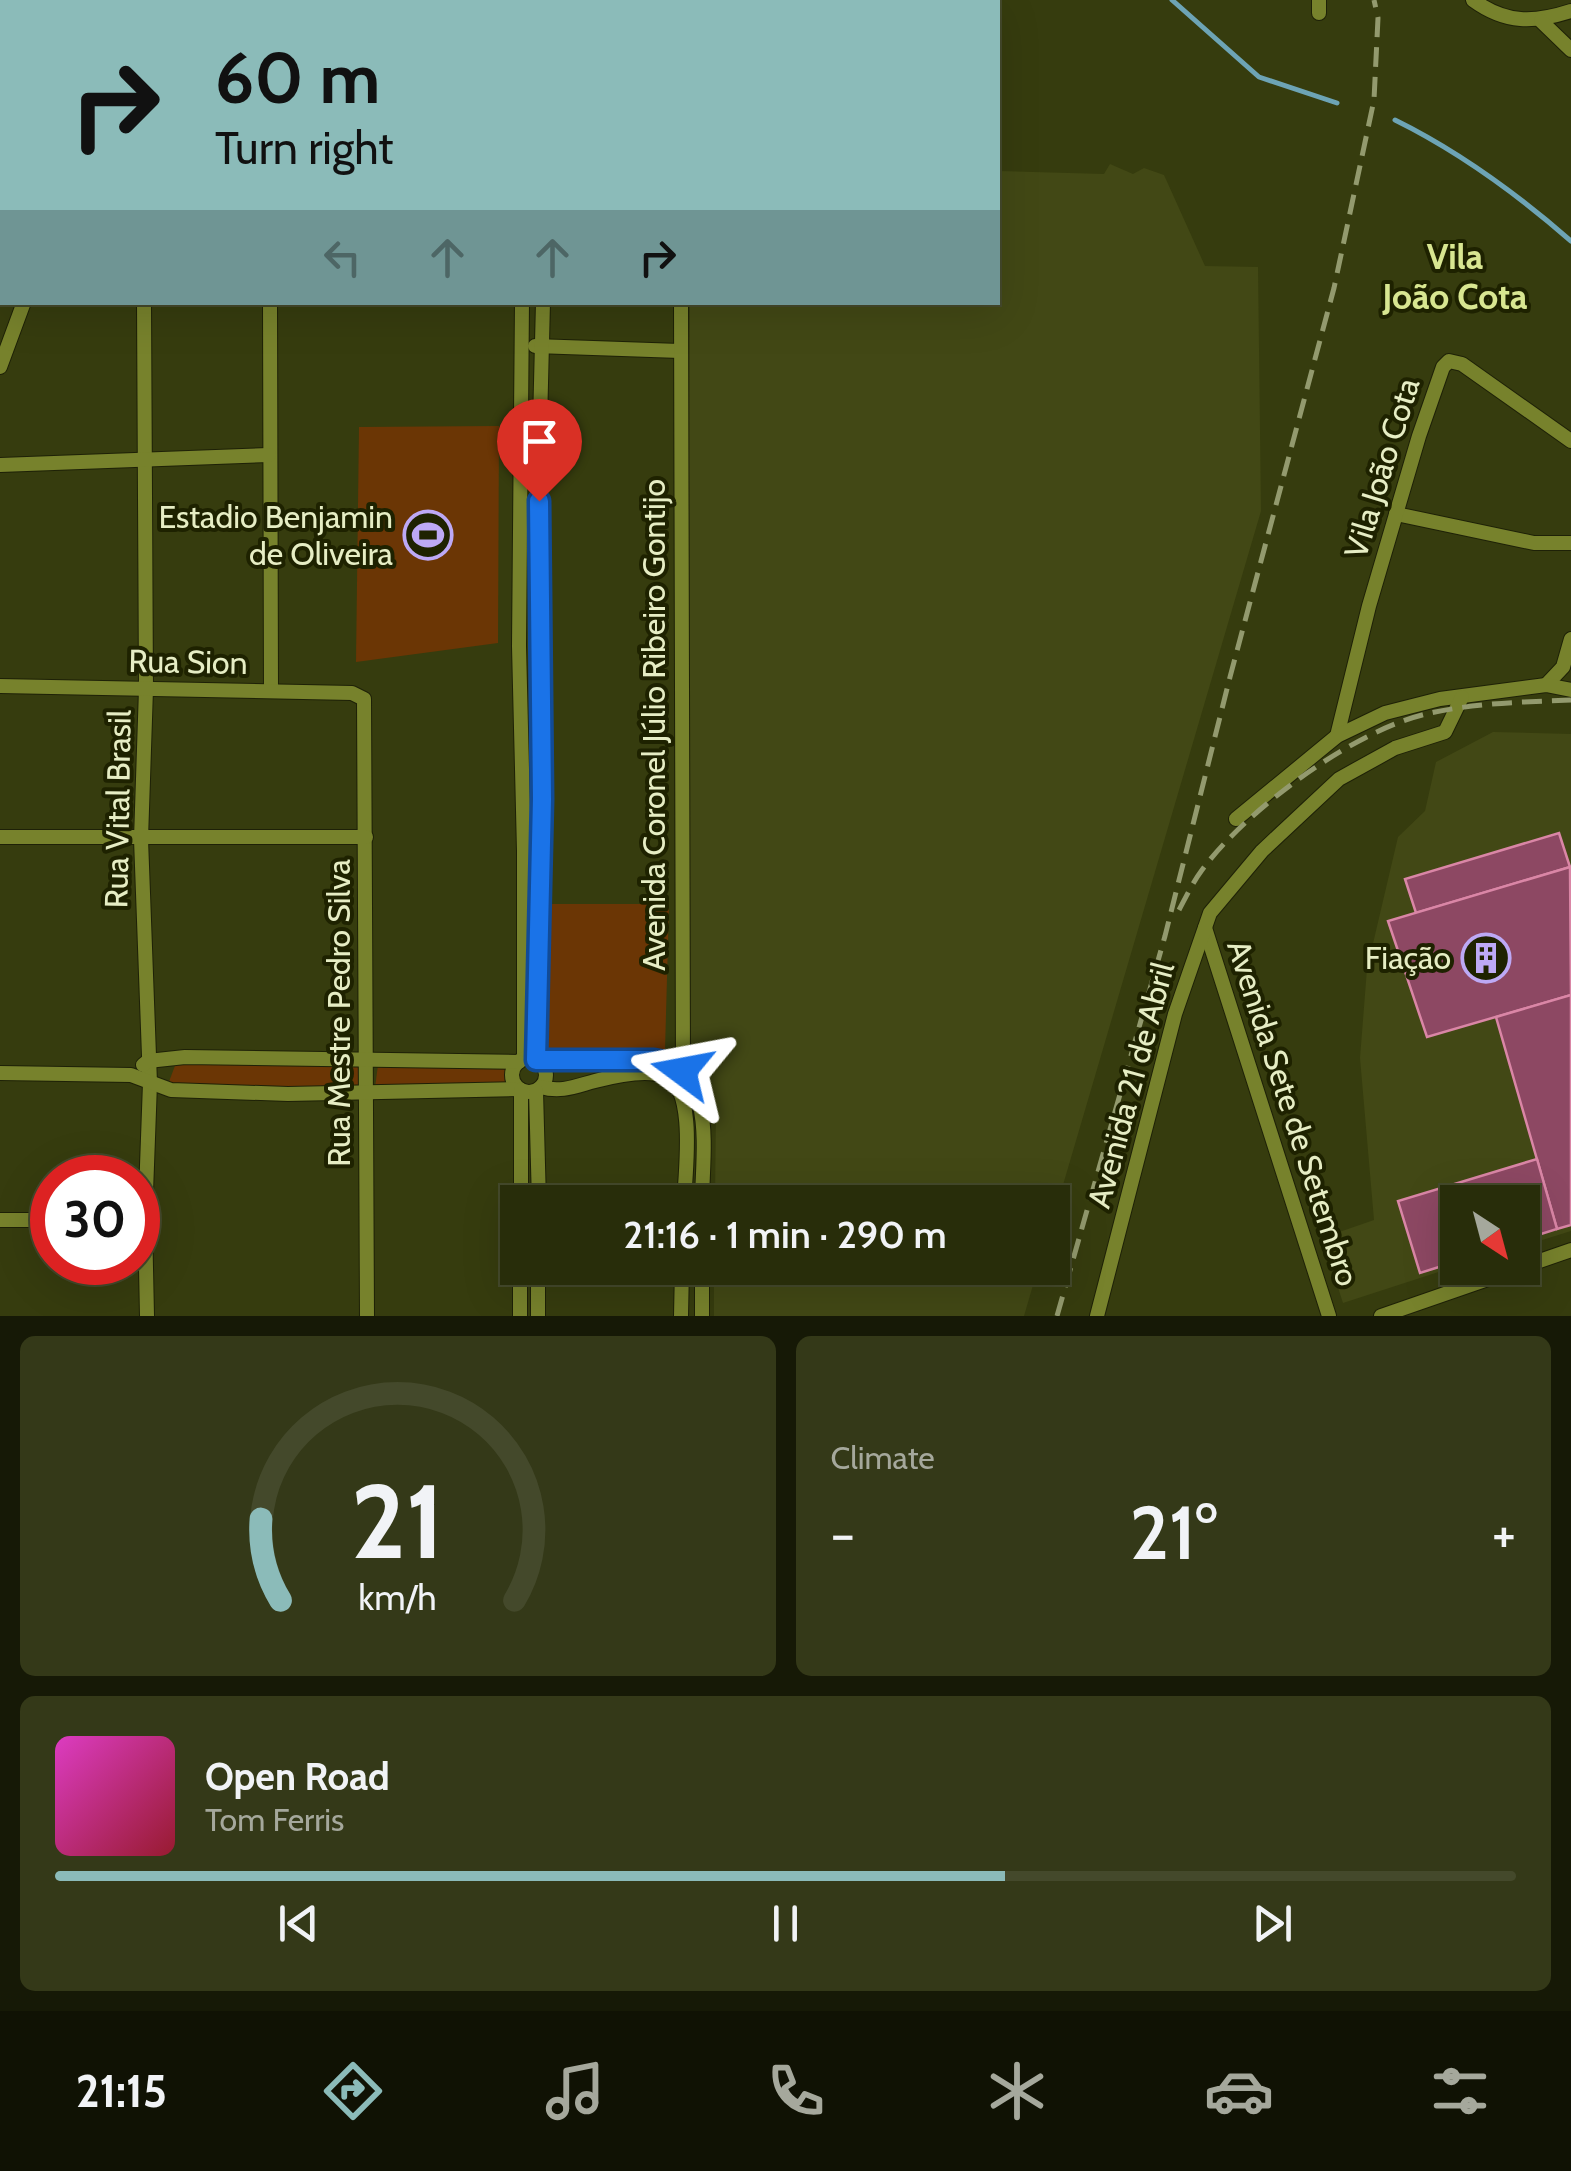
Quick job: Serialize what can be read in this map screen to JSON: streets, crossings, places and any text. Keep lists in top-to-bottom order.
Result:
{
  "streets": {
    "street": [
      "Vila João Cota",
      "Rua Sion",
      "Avenida Coronel Júlio Ribeiro Gontijo",
      "Rua Vital Brasil",
      "Rua Mestre Pedro Silva",
      "Avenida 21 de Abril",
      "Avenida Sete de Setembro"
    ]
  },
  "crossings": [
    ["Rua Sion", "Rua Vital Brasil"],
    ["Rua Sion", "Rua Mestre Pedro Silva"],
    ["Avenida 21 de Abril", "Avenida Sete de Setembro"]
  ],
  "districts": ["Vila João Cota"],
  "places": {
    "sports": ["Estadio Benjamin de Oliveira"],
    "building": ["Fiação"]
  },
  "north": "bottom right",
  "page": {
    "turn": ["60 m", "Turn right"],
    "limit": "30",
    "trip": "21:16 · 1 min · 290 m",
    "tile": "Climate",
    "heat": ["−", "21°", "+"],
    "song": ["Open Road", "Tom Ferris"],
    "tabs": "21:15",
    "gauge": ["21", "km/h"]
  }
}
